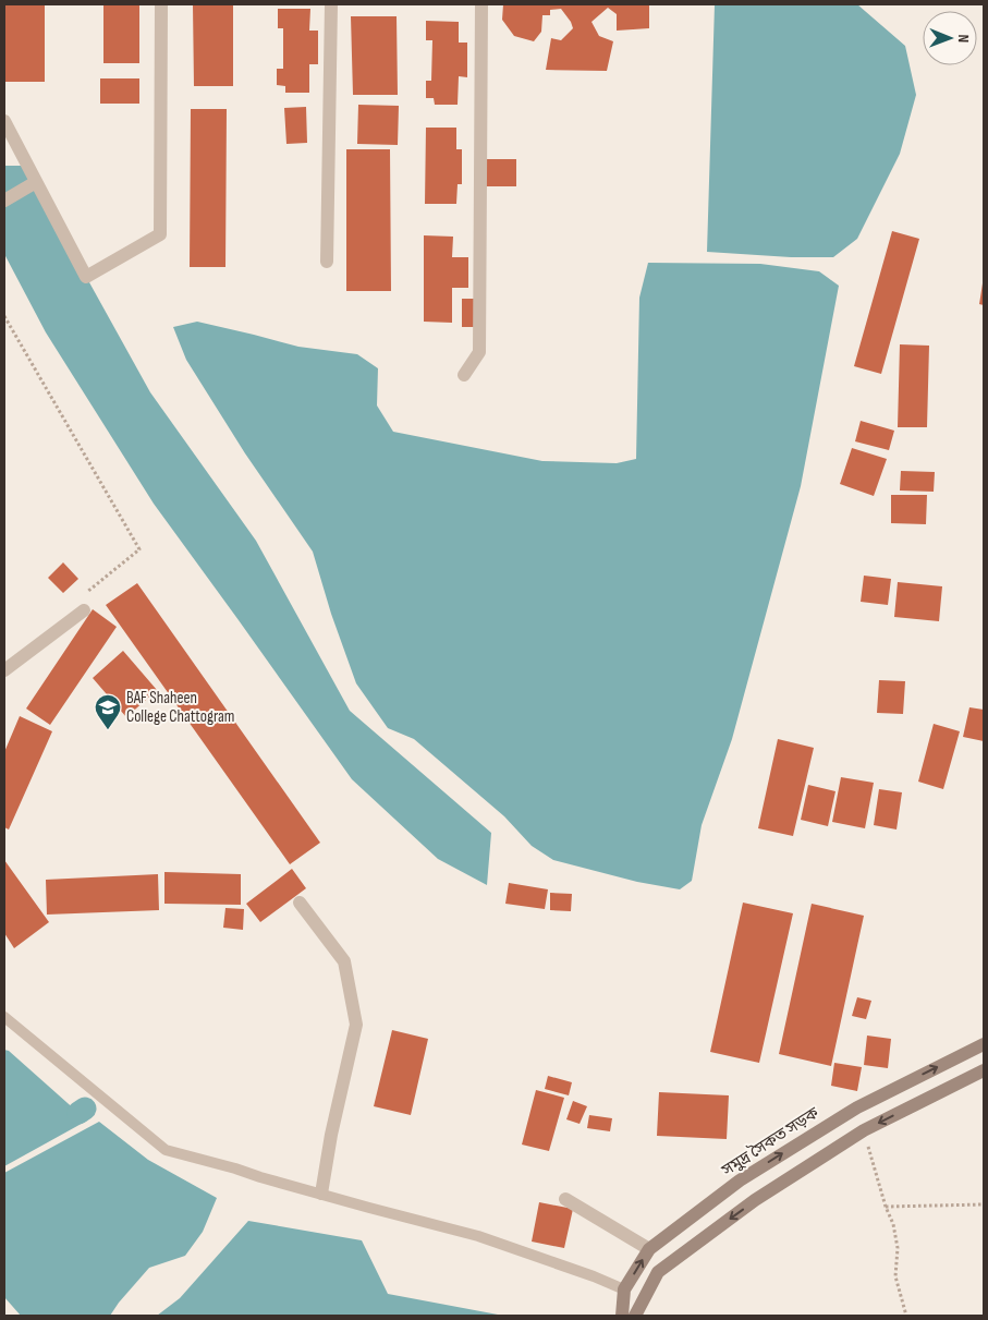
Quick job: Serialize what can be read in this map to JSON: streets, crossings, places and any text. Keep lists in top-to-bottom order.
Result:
{
  "streets": {
    "main road": ["সমুদ্র সৈকত সড়ক"]
  },
  "places": {
    "school or university": ["BAF Shaheen College Chattogram"]
  },
  "north": "right"
}
